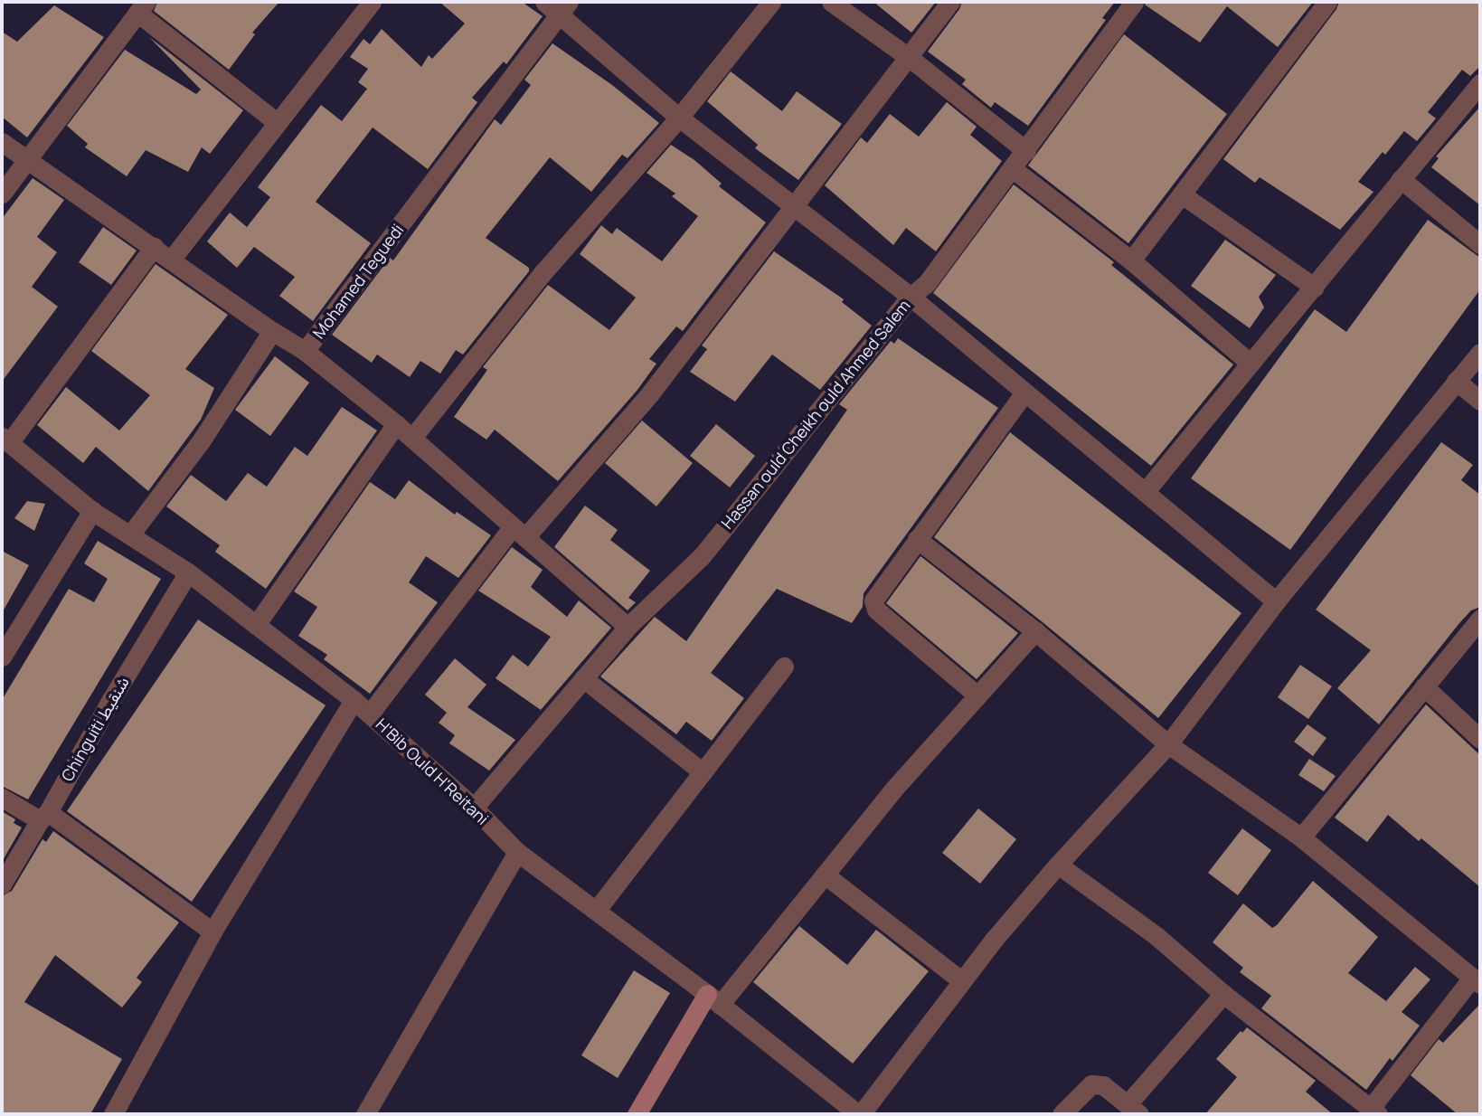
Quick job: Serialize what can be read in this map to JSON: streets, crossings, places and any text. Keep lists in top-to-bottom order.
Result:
{
  "streets": {
    "street": [
      "Mohamed Teguedi",
      "Hassan ould Cheikh ould Ahmed Salem",
      "Chinguiti شنقيط",
      "H'Bib Ould H'Reitani"
    ]
  },
  "crossings": [
    ["Hassan ould Cheikh ould Ahmed Salem", "H'Bib Ould H'Reitani"],
    ["Chinguiti شنقيط", "H'Bib Ould H'Reitani"]
  ]
}
